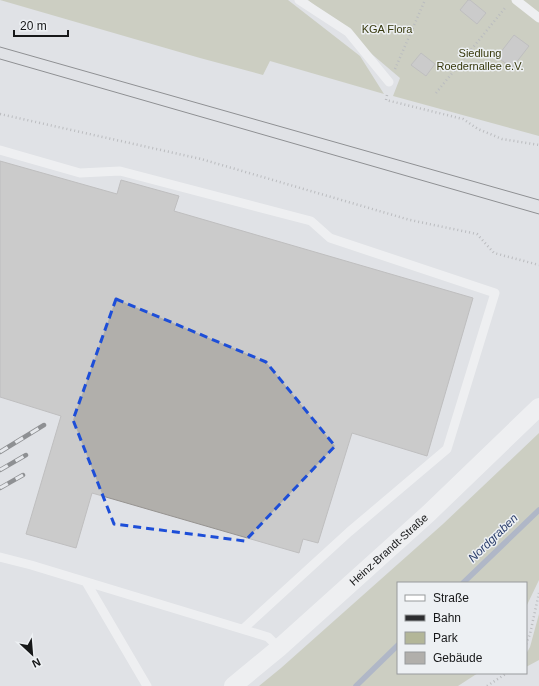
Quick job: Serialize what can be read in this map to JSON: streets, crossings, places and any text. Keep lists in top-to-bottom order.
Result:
{
  "streets": {
    "street": ["Heinz-Brandt-Straße"]
  },
  "water": ["Nordgraben"],
  "parks": ["KGA Flora", "Siedlung Roedernallee e.V."],
  "legend": [
    "Straße",
    "Bahn",
    "Park",
    "Gebäude"
  ],
  "scale_bar": "20 m",
  "north": "bottom right"
}
